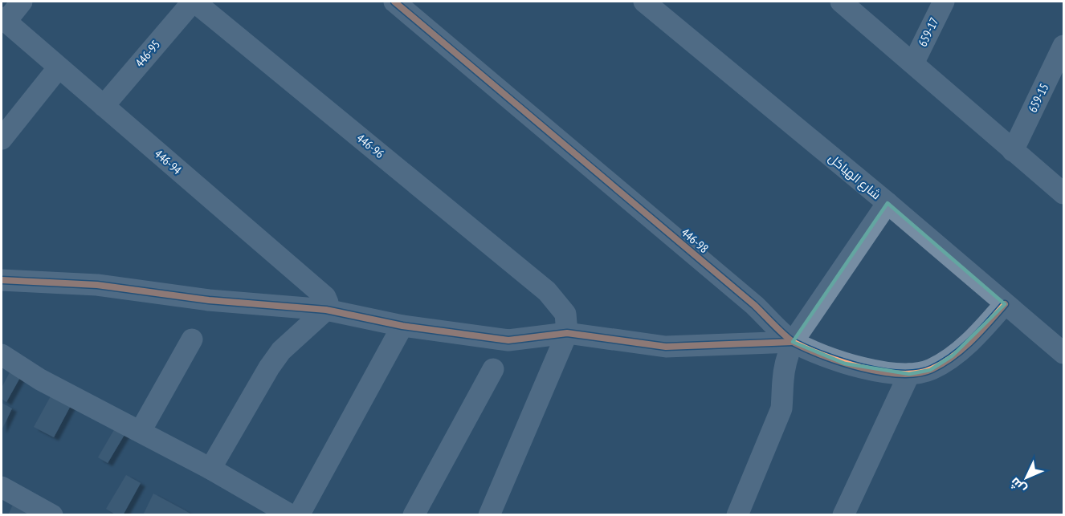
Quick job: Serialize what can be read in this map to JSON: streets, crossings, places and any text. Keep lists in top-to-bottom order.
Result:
{
  "streets": {
    "street": [
      "659-17",
      "446-95",
      "659-15",
      "446-96",
      "446-94",
      "شارع الهياكل",
      "446-98"
    ]
  },
  "crossings": [
    ["446-95", "446-96"],
    ["446-95", "446-94"],
    ["شارع الهياكل", "446-98"]
  ],
  "north": "bottom left"
}
